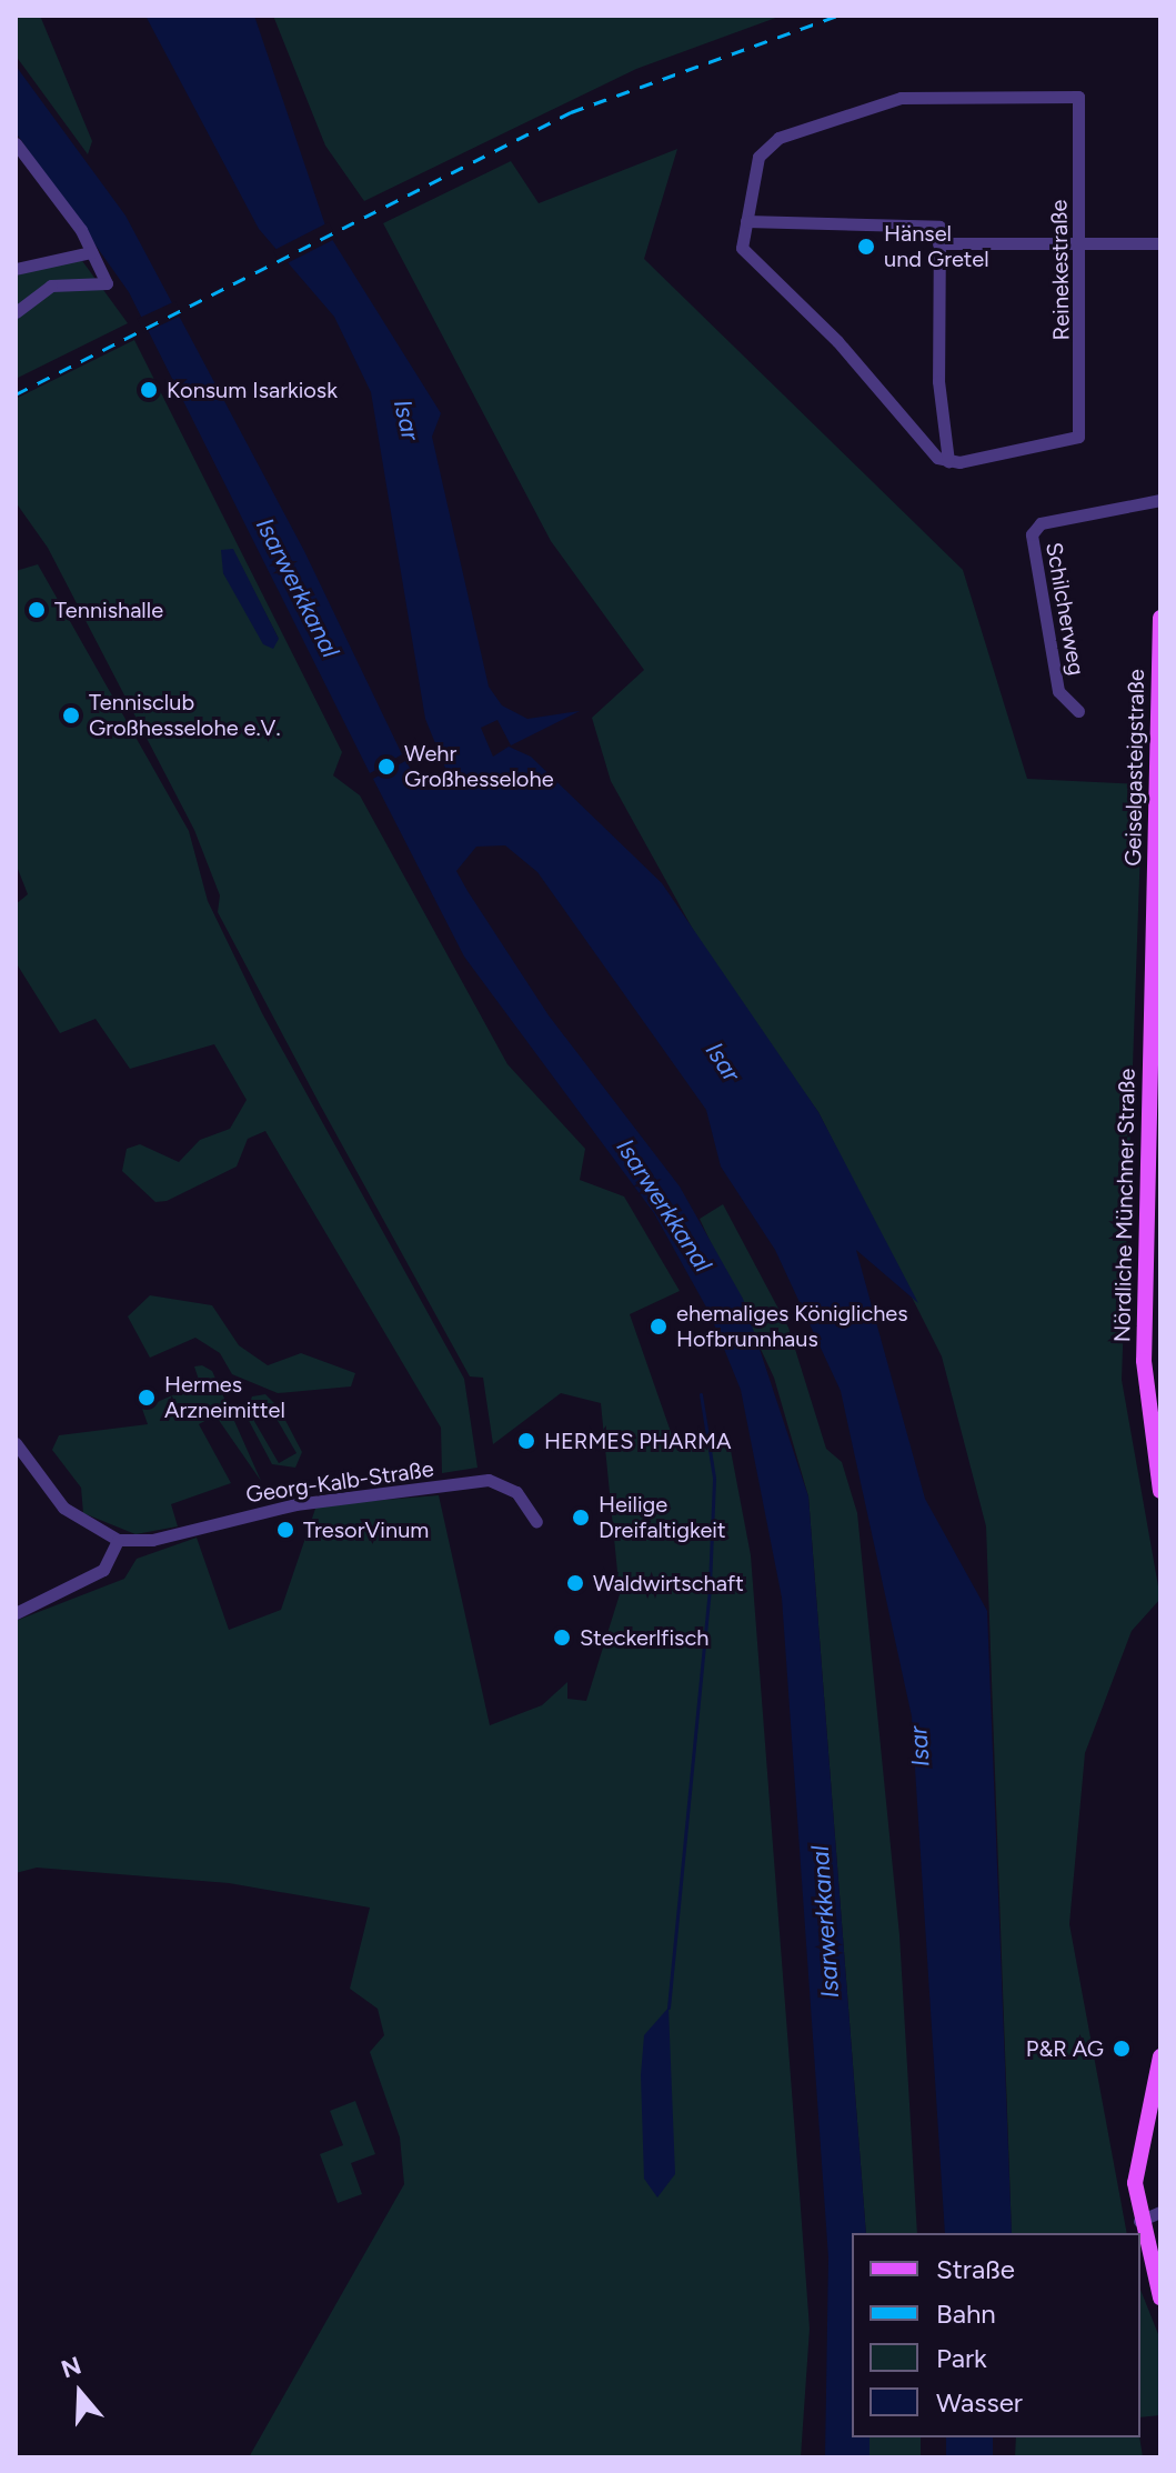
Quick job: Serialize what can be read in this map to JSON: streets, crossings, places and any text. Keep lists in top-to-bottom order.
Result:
{
  "streets": {
    "main road": ["Geiselgasteigstraße", "Nördliche Münchner Straße"],
    "street": ["Reinekestraße", "Schilcherweg", "Georg-Kalb-Straße"]
  },
  "crossings": [
    ["Geiselgasteigstraße", "Nördliche Münchner Straße"]
  ],
  "water": ["Isar", "Isarwerkkanal"],
  "places": [
    "Hänsel und Gretel",
    "Konsum Isarkiosk",
    "Tennishalle",
    "Tennisclub Großhesselohe e.V.",
    "Wehr Großhesselohe",
    "ehemaliges Königliches Hofbrunnhaus",
    "Hermes Arzneimittel",
    "HERMES PHARMA",
    "Heilige Dreifaltigkeit",
    "TresorVinum",
    "Waldwirtschaft",
    "Steckerlfisch",
    "P&R AG"
  ],
  "legend": [
    "Straße",
    "Bahn",
    "Park",
    "Wasser"
  ],
  "north": "top"
}
